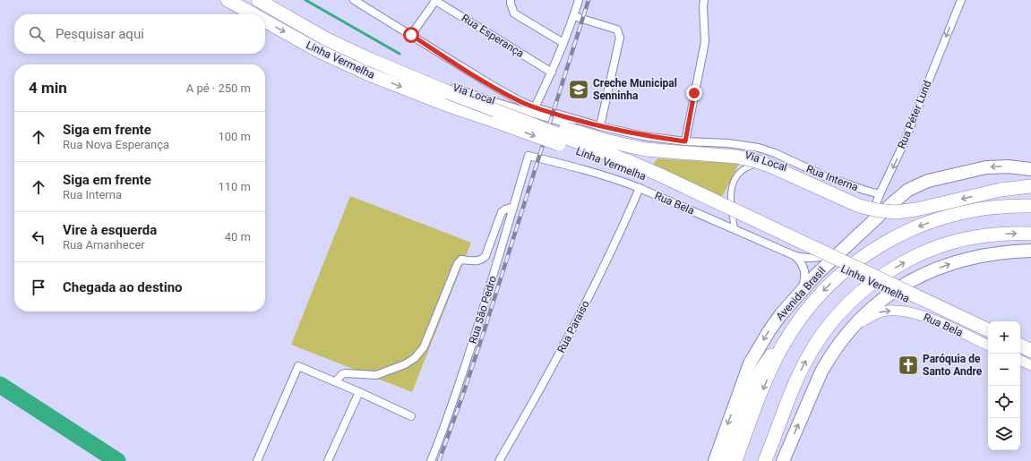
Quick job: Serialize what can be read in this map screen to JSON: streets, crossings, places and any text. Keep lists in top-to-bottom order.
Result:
{
  "streets": {
    "highway": ["Linha Vermelha", "Avenida Brasil"],
    "street": [
      "Rua Esperança",
      "Via Local",
      "Rua Péter Lund",
      "Rua Interna",
      "Rua Bela",
      "Rua São Pedro",
      "Rua Paraíso"
    ]
  },
  "crossings": [
    ["Via Local", "Rua Péter Lund"],
    ["Via Local", "Rua Interna"],
    ["Rua Péter Lund", "Rua Interna"],
    ["Rua Péter Lund", "Avenida Brasil"],
    ["Rua Bela", "Avenida Brasil"],
    ["Rua Bela", "Rua São Pedro"],
    ["Rua Bela", "Rua Paraíso"]
  ],
  "one_way": ["Rua Péter Lund"],
  "places": {
    "school or university": ["Creche Municipal Senninha"],
    "church": ["Paróquia de Santo Andre"]
  },
  "page": {
    "search": "Pesquisar aqui",
    "heading": ["4 min", "A pé · 250 m"],
    "list": [
      ["Siga em frente", "Rua Nova Esperança", "100 m"],
      ["Siga em frente", "Rua Interna", "110 m"],
      ["Vire à esquerda", "Rua Amanhecer", "40 m"],
      "Chegada ao destino"
    ],
    "map_buttons": ["+", "−"]
  }
}
